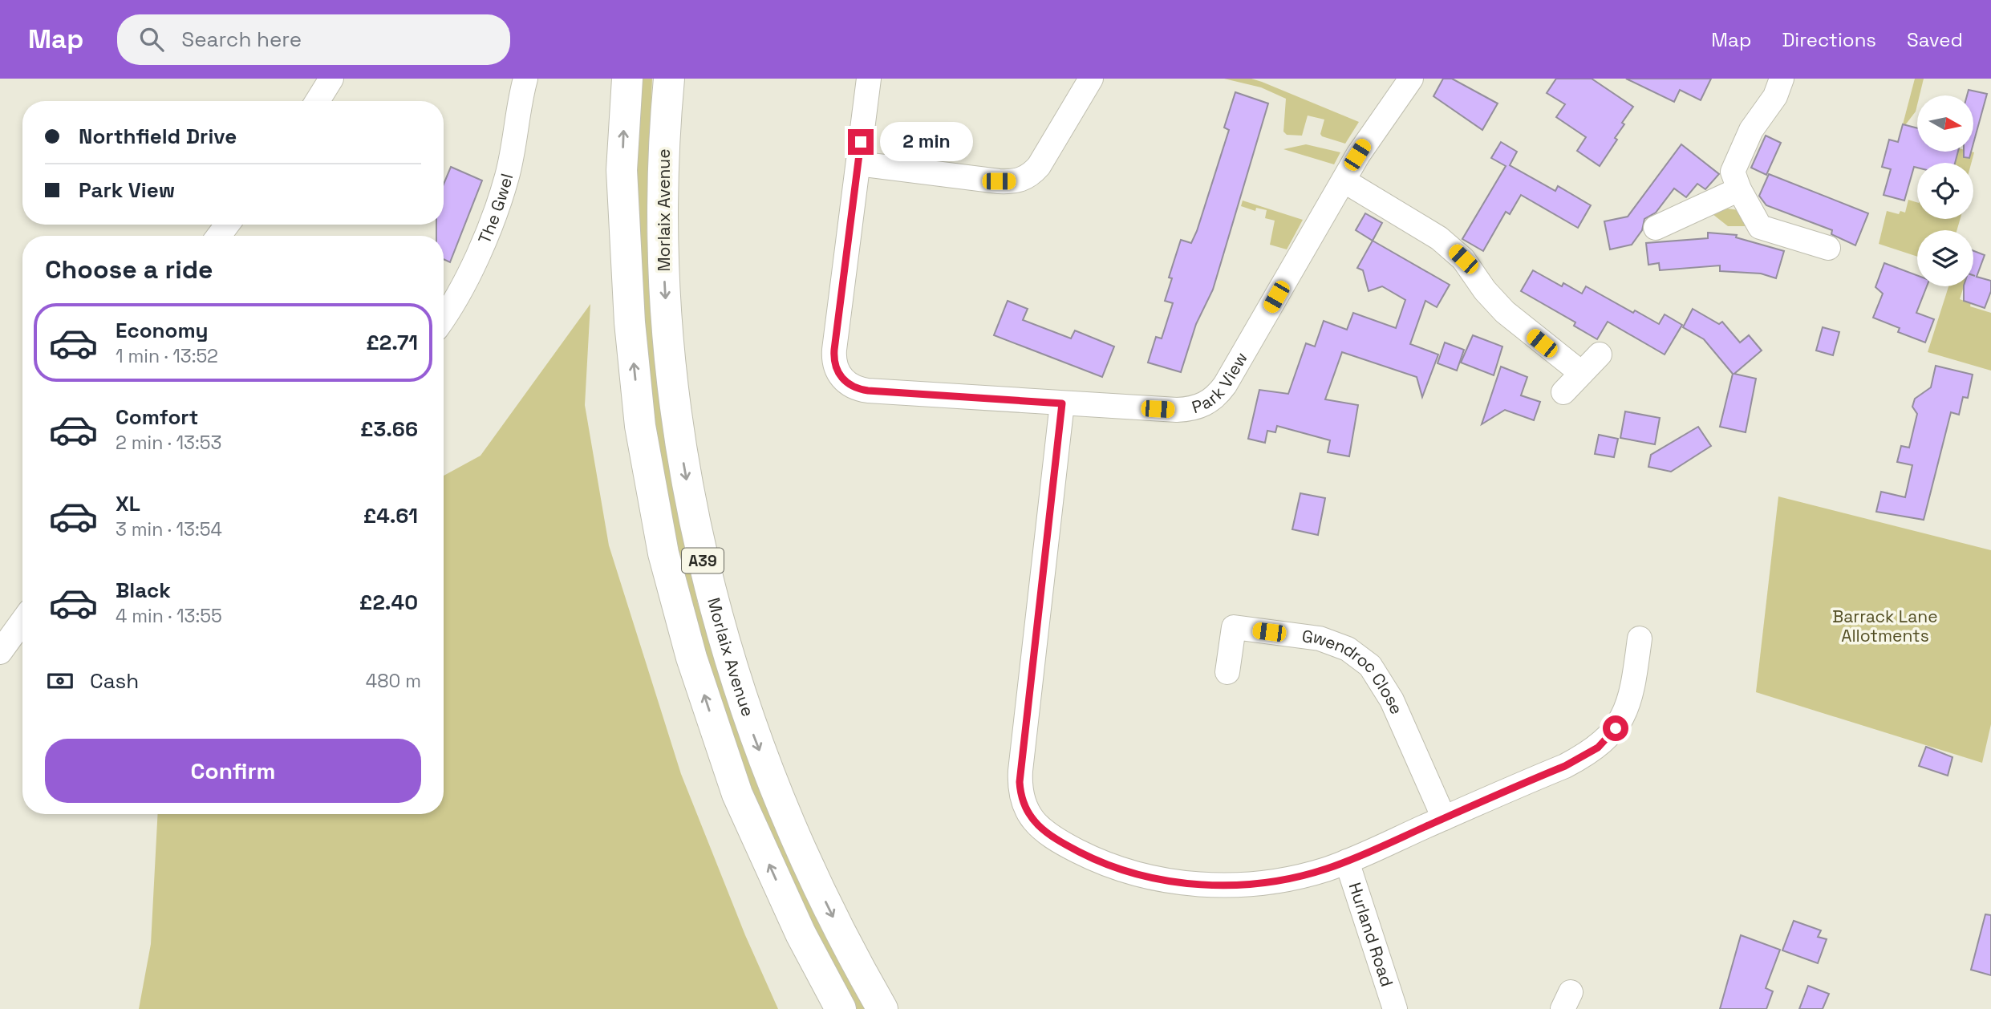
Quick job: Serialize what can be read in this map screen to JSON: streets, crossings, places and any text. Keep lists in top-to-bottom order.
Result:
{
  "streets": {
    "highway": ["Morlaix Avenue", "A39"],
    "street": [
      "The Gwel",
      "Park View",
      "Gwendroc Close",
      "Hurland Road"
    ]
  },
  "parks": ["Barrack Lane Allotments"],
  "north": "right",
  "page": {
    "header": "Map",
    "search": "Search here",
    "nav": ["Map", "Directions", "Saved"],
    "banner": ["Northfield Drive", "Park View"],
    "bubble": "2 min",
    "heading": "Choose a ride",
    "list": [
      {
        "name": "Economy",
        "note": "1 min · 13:52",
        "value": "£2.71"
      },
      {
        "name": "Comfort",
        "note": "2 min · 13:53",
        "value": "£3.66"
      },
      {
        "name": "XL",
        "note": "3 min · 13:54",
        "value": "£4.61"
      },
      {
        "name": "Black",
        "note": "4 min · 13:55",
        "value": "£2.40"
      }
    ],
    "pay": ["Cash", "480 m"],
    "buttons": "Confirm"
  }
}
